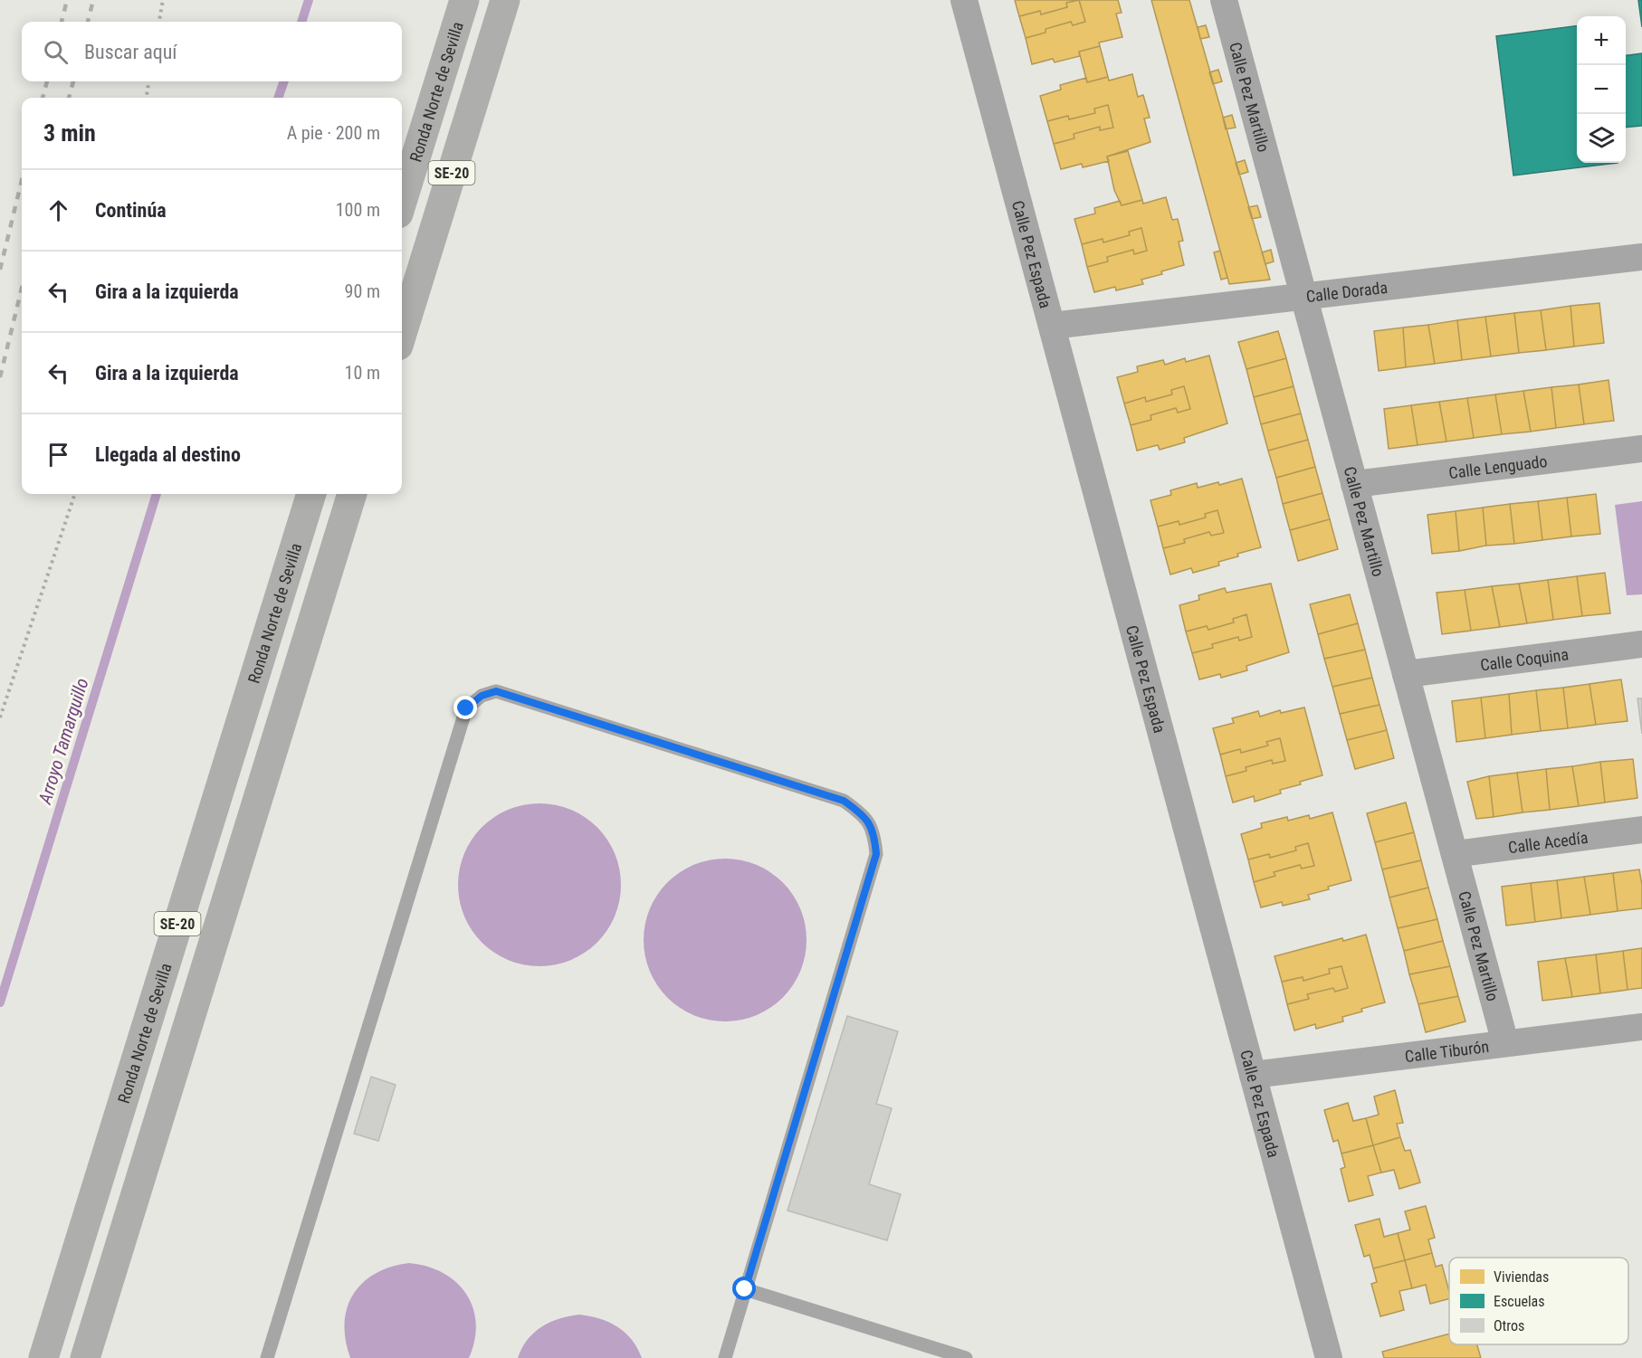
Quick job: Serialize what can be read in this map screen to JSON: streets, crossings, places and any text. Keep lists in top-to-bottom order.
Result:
{
  "streets": {
    "highway": ["Ronda Norte de Sevilla", "SE-20"],
    "street": [
      "Calle Pez Martillo",
      "Calle Pez Espada",
      "Calle Dorada",
      "Calle Lenguado",
      "Calle Coquina",
      "Calle Acedía",
      "Calle Tiburón"
    ]
  },
  "crossings": [
    ["Calle Pez Martillo", "Calle Dorada"],
    ["Calle Pez Martillo", "Calle Lenguado"],
    ["Calle Pez Martillo", "Calle Coquina"],
    ["Calle Pez Martillo", "Calle Acedía"],
    ["Calle Pez Martillo", "Calle Tiburón"],
    ["Calle Pez Espada", "Calle Dorada"],
    ["Calle Pez Espada", "Calle Tiburón"]
  ],
  "water": ["Arroyo Tamarguillo"],
  "legend": ["Viviendas", "Escuelas", "Otros"],
  "page": {
    "map_buttons": ["+", "−"],
    "search": "Buscar aquí",
    "heading": ["3 min", "A pie · 200 m"],
    "list": [
      ["Continúa", "100 m"],
      ["Gira a la izquierda", "90 m"],
      ["Gira a la izquierda", "10 m"],
      "Llegada al destino"
    ]
  }
}
